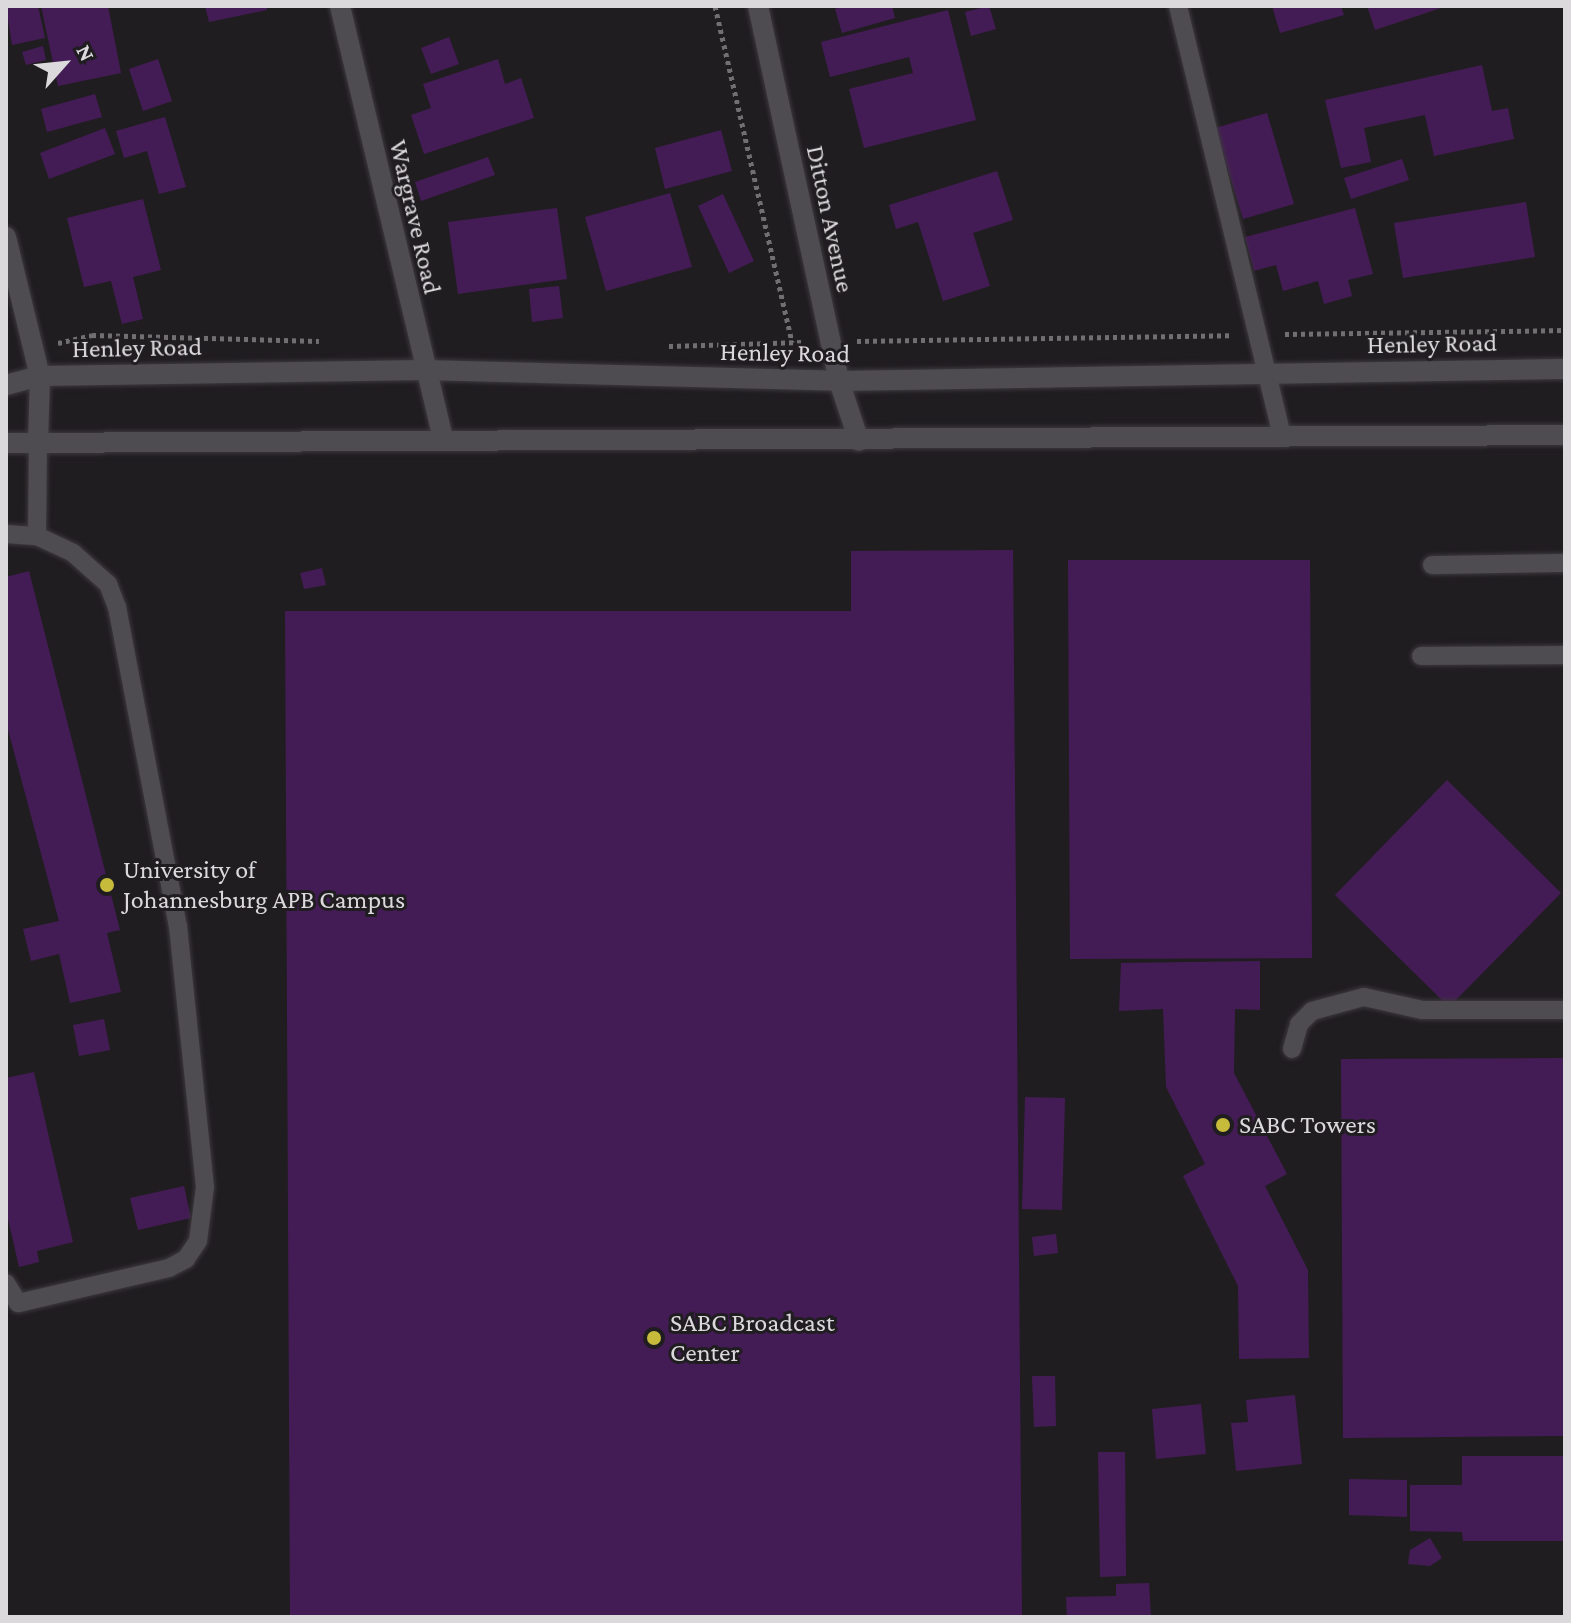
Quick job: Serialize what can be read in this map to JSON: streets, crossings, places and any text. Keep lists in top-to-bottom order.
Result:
{
  "streets": {
    "main road": ["Wargrave Road", "Ditton Avenue", "Henley Road"]
  },
  "crossings": [
    ["Wargrave Road", "Henley Road"],
    ["Ditton Avenue", "Henley Road"]
  ],
  "places": ["University of Johannesburg APB Campus", "SABC Towers", "SABC Broadcast Center"],
  "north": "top right"
}
